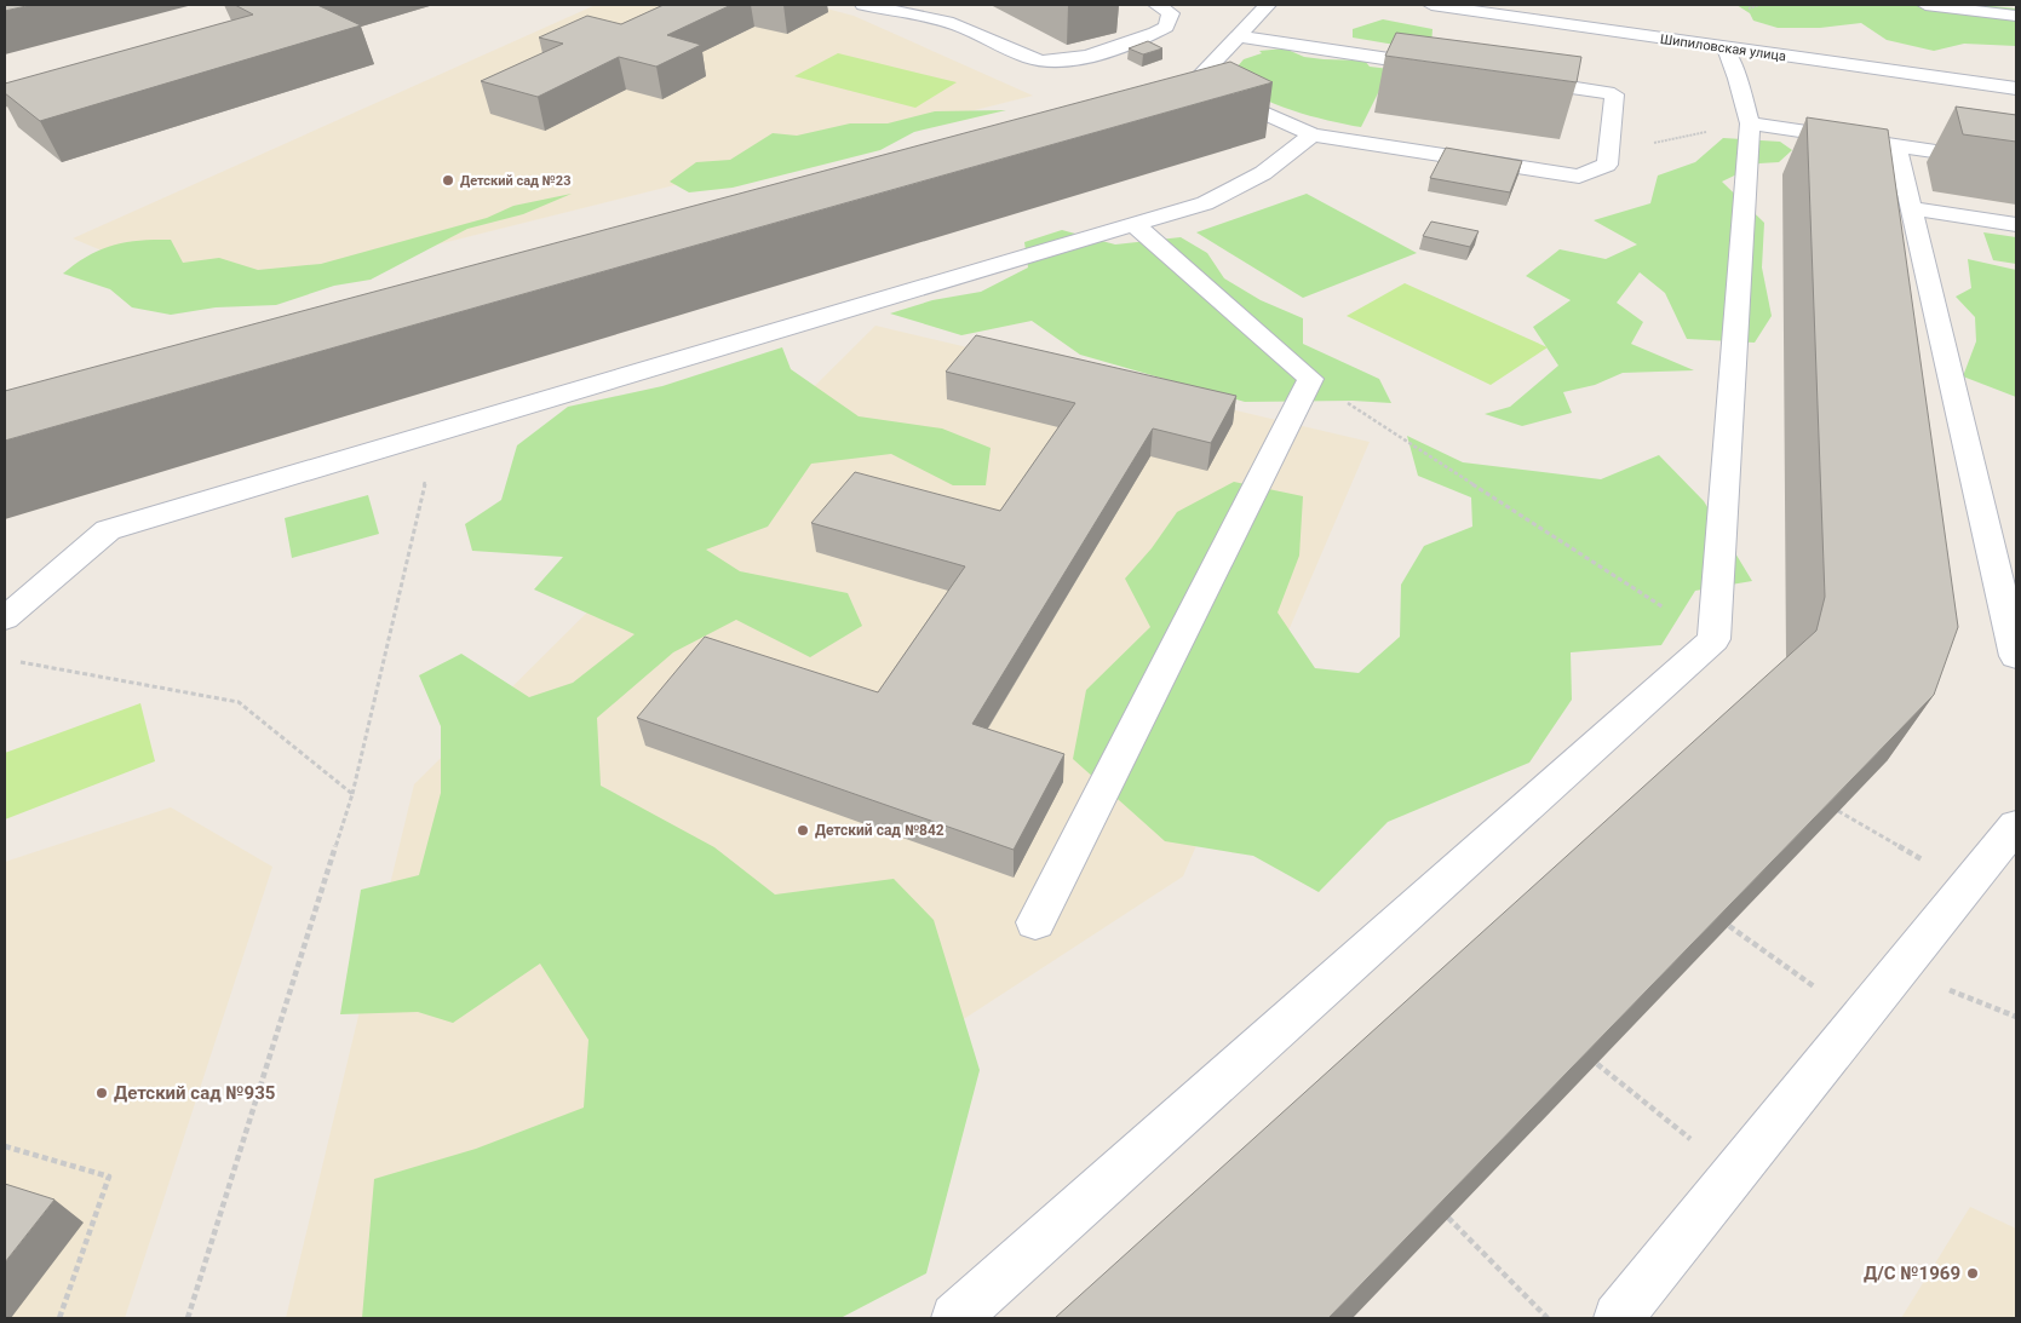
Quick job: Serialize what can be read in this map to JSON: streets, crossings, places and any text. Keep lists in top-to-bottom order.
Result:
{
  "streets": {
    "main road": ["Шипиловская улица"]
  },
  "places": [
    "Детский сад №23",
    "Детский сад №842",
    "Детский сад №935",
    "Д/C №1969"
  ]
}
